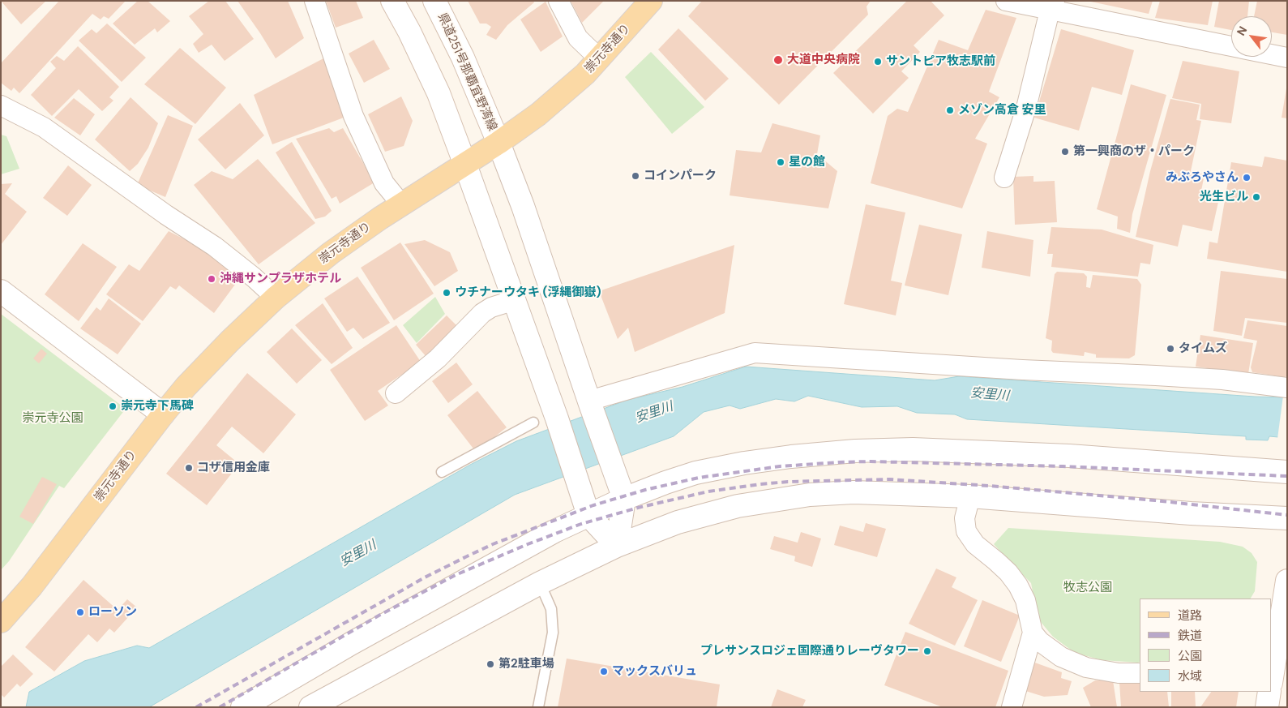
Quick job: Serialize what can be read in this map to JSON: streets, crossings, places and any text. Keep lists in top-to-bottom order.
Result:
{
  "streets": {
    "main road": ["崇元寺通り"],
    "street": ["県道251号那覇宜野湾線"]
  },
  "crossings": [
    ["崇元寺通り", "県道251号那覇宜野湾線"]
  ],
  "water": ["安里川"],
  "parks": ["崇元寺公園", "牧志公園"],
  "places": [
    "大道中央病院",
    "サントピア牧志駅前",
    "メゾン高倉 安里",
    "第一興商のザ・パーク",
    "星の館",
    "コインパーク",
    "みぶろやさん",
    "光生ビル",
    "沖縄サンプラザホテル",
    "ウチナーウタキ (浮縄御嶽)",
    "タイムズ",
    "崇元寺下馬碑",
    "コザ信用金庫",
    "ローソン",
    "プレサンスロジェ国際通りレーヴタワー",
    "第2駐車場",
    "マックスバリュ"
  ],
  "legend": [
    "道路",
    "鉄道",
    "公園",
    "水域"
  ],
  "north": "top left"
}
